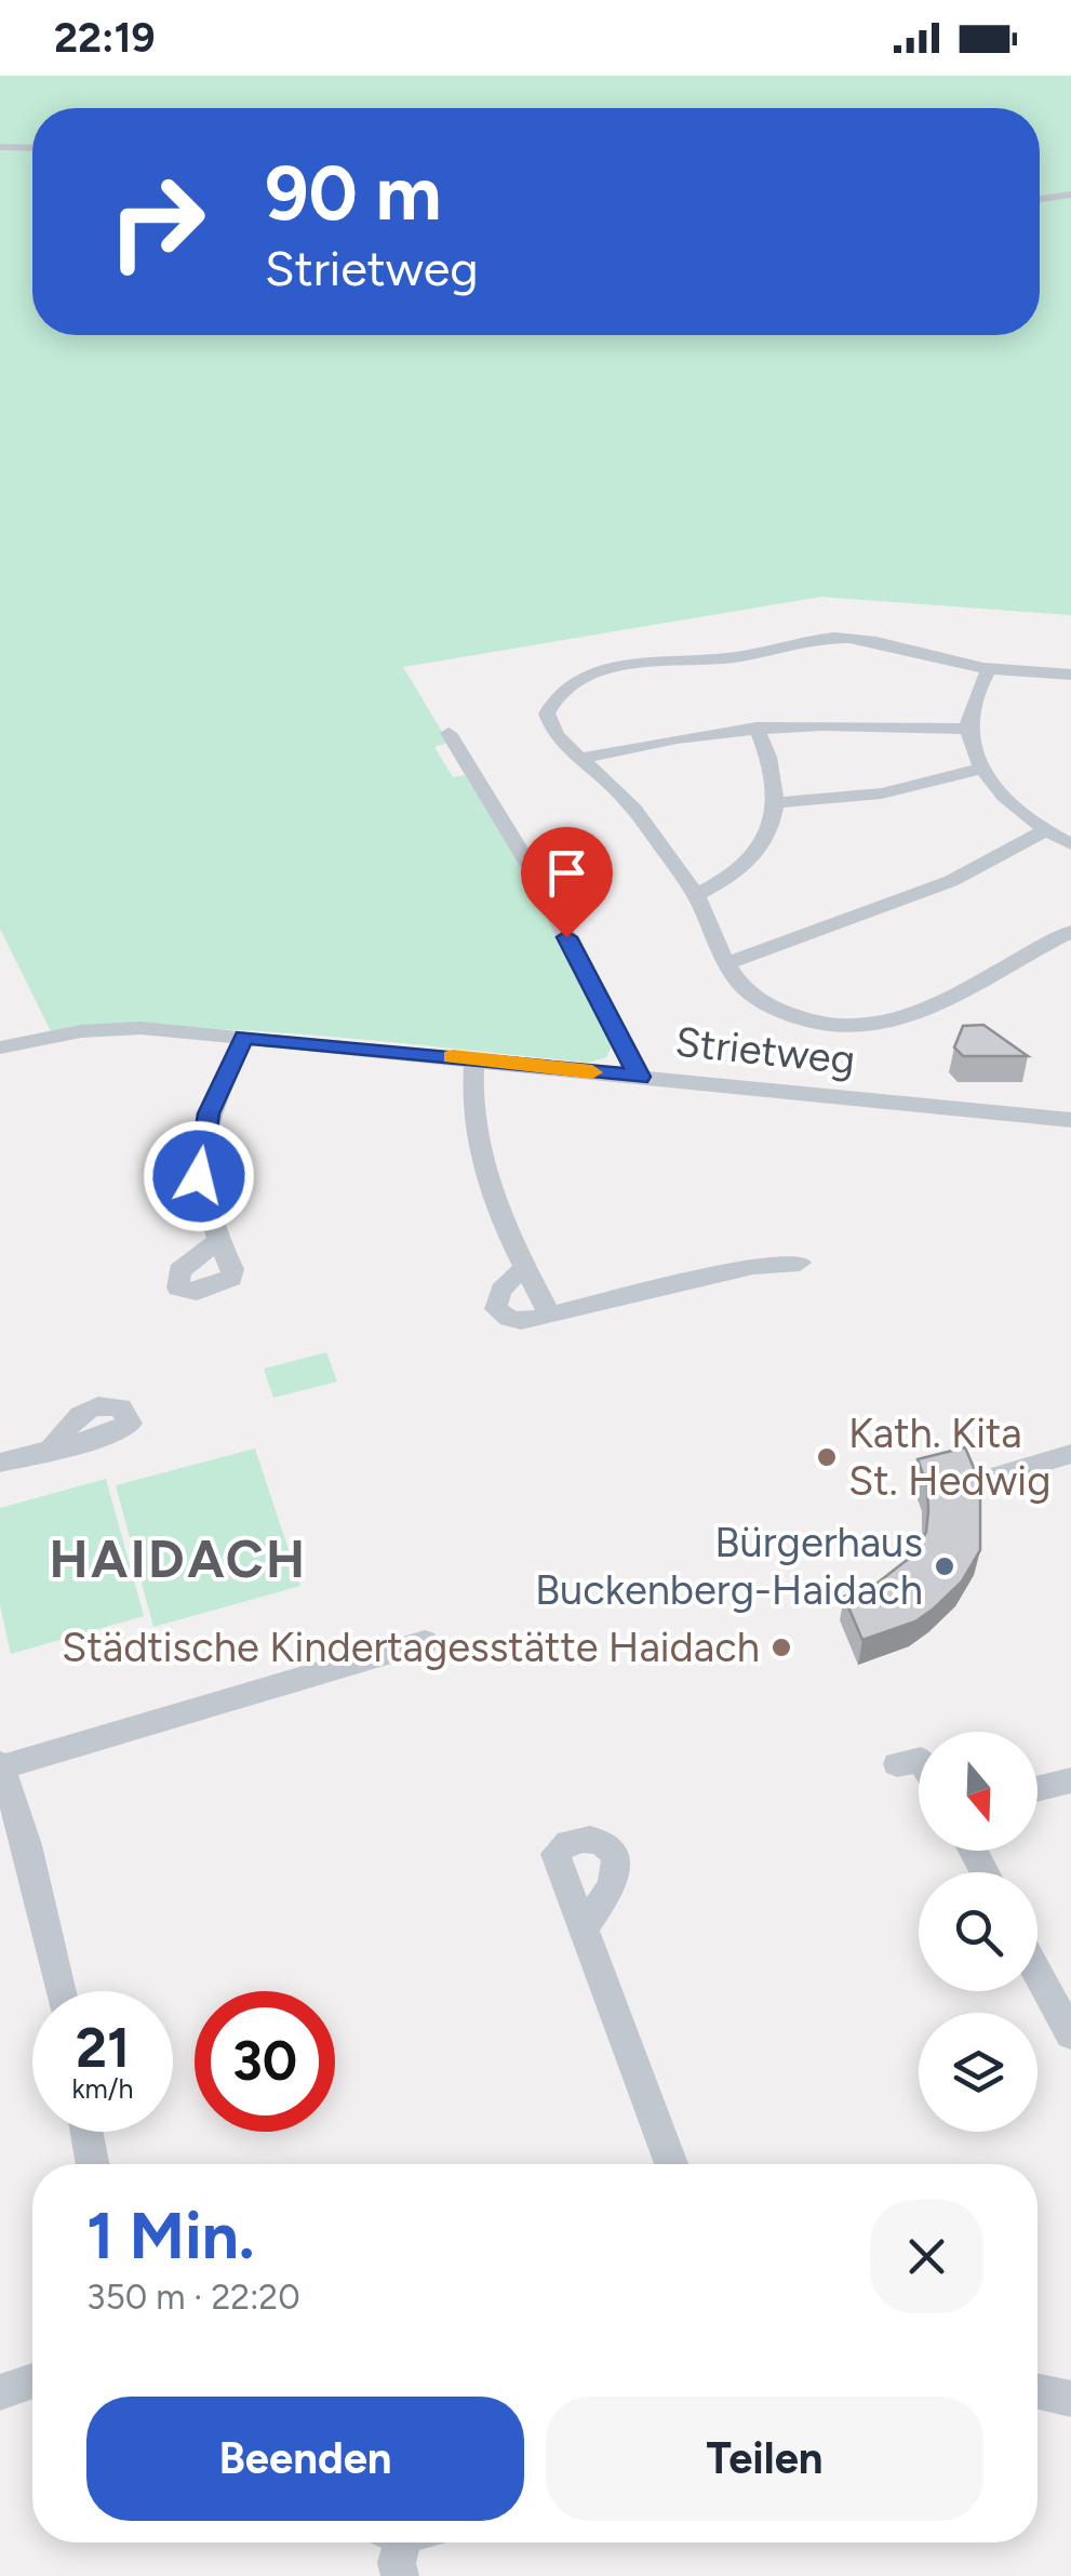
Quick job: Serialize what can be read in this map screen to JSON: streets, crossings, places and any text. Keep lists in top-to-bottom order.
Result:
{
  "streets": {
    "street": ["Strietweg"]
  },
  "districts": ["HAIDACH"],
  "places": ["Kath. Kita St. Hedwig", "Bürgerhaus Buckenberg-Haidach", "Städtische Kindertagesstätte Haidach"],
  "north": "bottom",
  "page": {
    "status": "22:19",
    "turn": ["90 m", "Strietweg"],
    "speed": "21 km/h",
    "limit": "30",
    "heading": ["1 Min.", "350 m · 22:20"],
    "buttons": ["Beenden", "Teilen"]
  }
}
